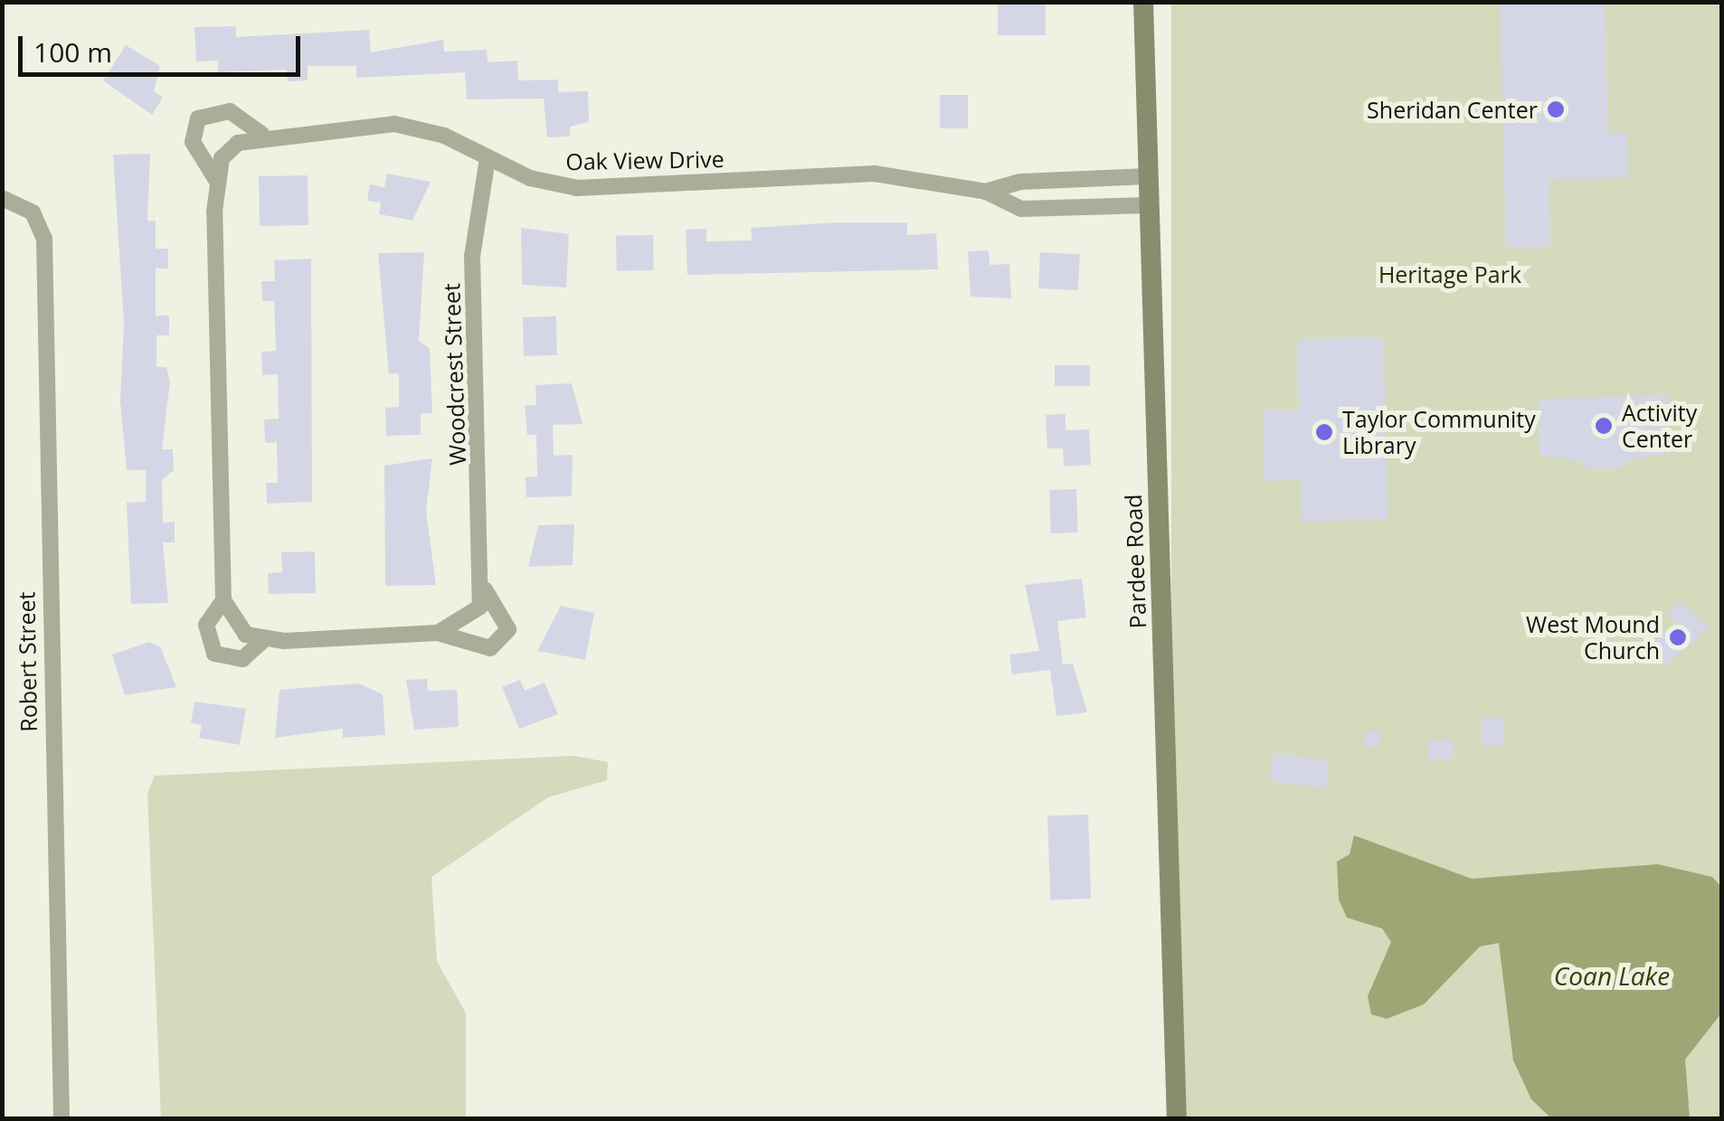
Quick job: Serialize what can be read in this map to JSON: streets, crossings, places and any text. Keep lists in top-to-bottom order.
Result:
{
  "streets": {
    "main road": ["Pardee Road"],
    "street": ["Oak View Drive", "Woodcrest Street", "Robert Street"]
  },
  "crossings": [
    ["Oak View Drive", "Woodcrest Street"],
    ["Oak View Drive", "Pardee Road"]
  ],
  "water": ["Coan Lake"],
  "parks": ["Heritage Park"],
  "places": [
    "Sheridan Center",
    "Activity Center",
    "Taylor Community Library",
    "West Mound Church"
  ],
  "scale_bar": "100 m"
}
